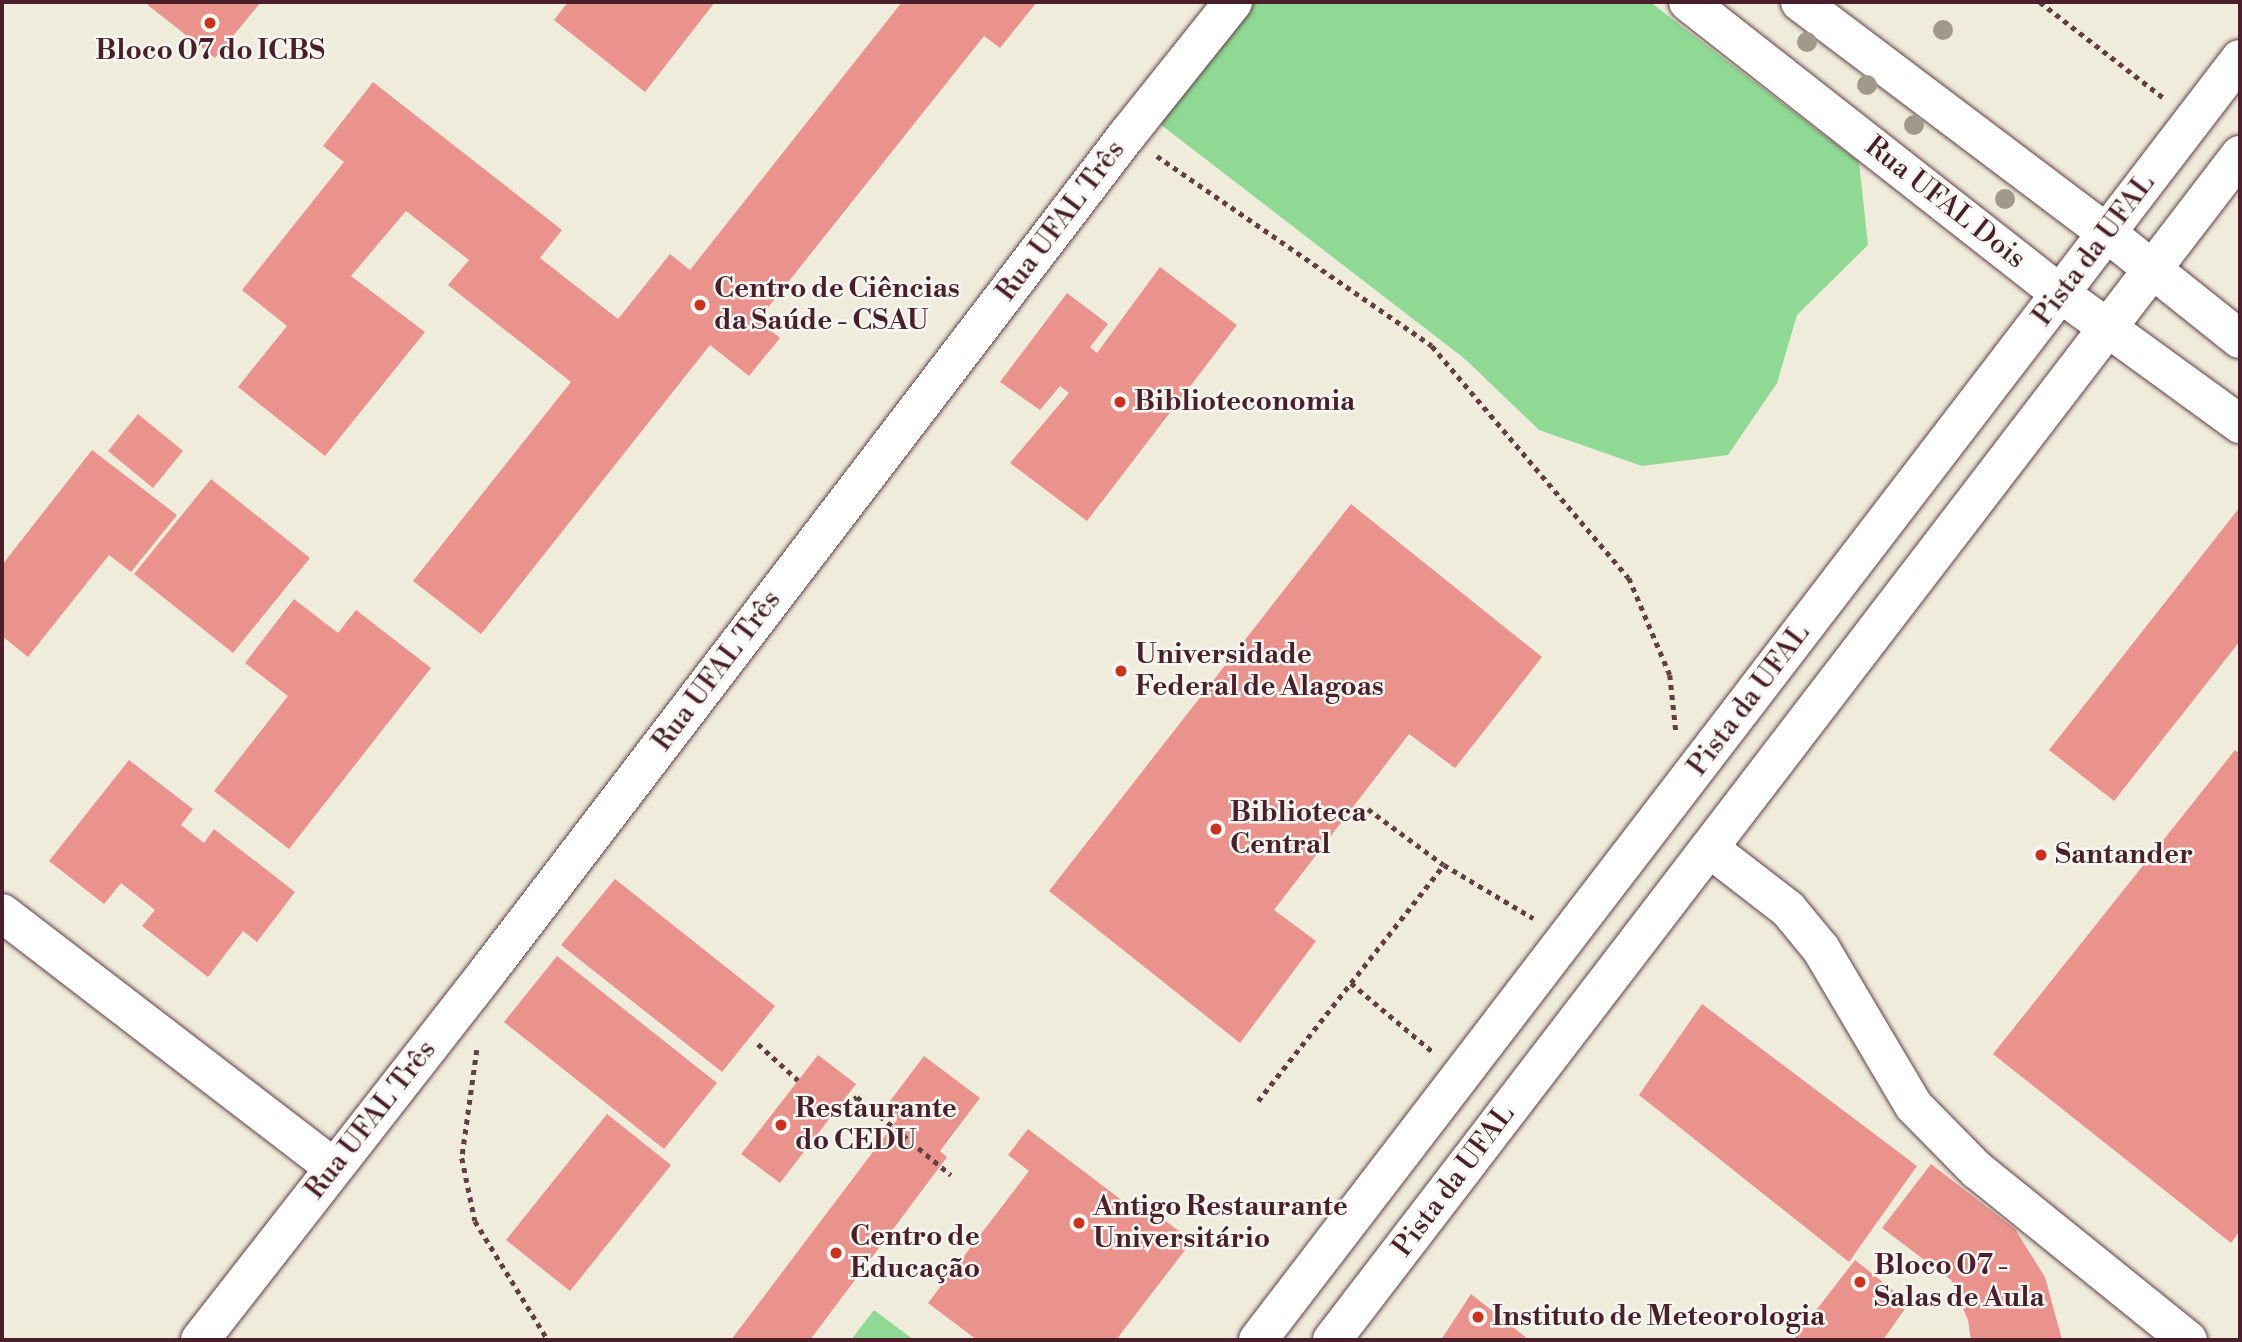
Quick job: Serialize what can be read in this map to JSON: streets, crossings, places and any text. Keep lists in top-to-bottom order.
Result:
{
  "streets": {
    "street": ["Rua UFAL Dois", "Rua UFAL Três", "Pista da UFAL"]
  },
  "crossings": [
    ["Rua UFAL Dois", "Pista da UFAL"]
  ],
  "places": [
    "Bloco 07 do ICBS",
    "Centro de Ciências da Saúde - CSAU",
    "Biblioteconomia",
    "Universidade Federal de Alagoas",
    "Biblioteca Central",
    "Santander",
    "Restaurante do CEDU",
    "Antigo Restaurante Universitário",
    "Centro de Educação",
    "Bloco 07 - Salas de Aula",
    "Instituto de Meteorologia"
  ]
}
